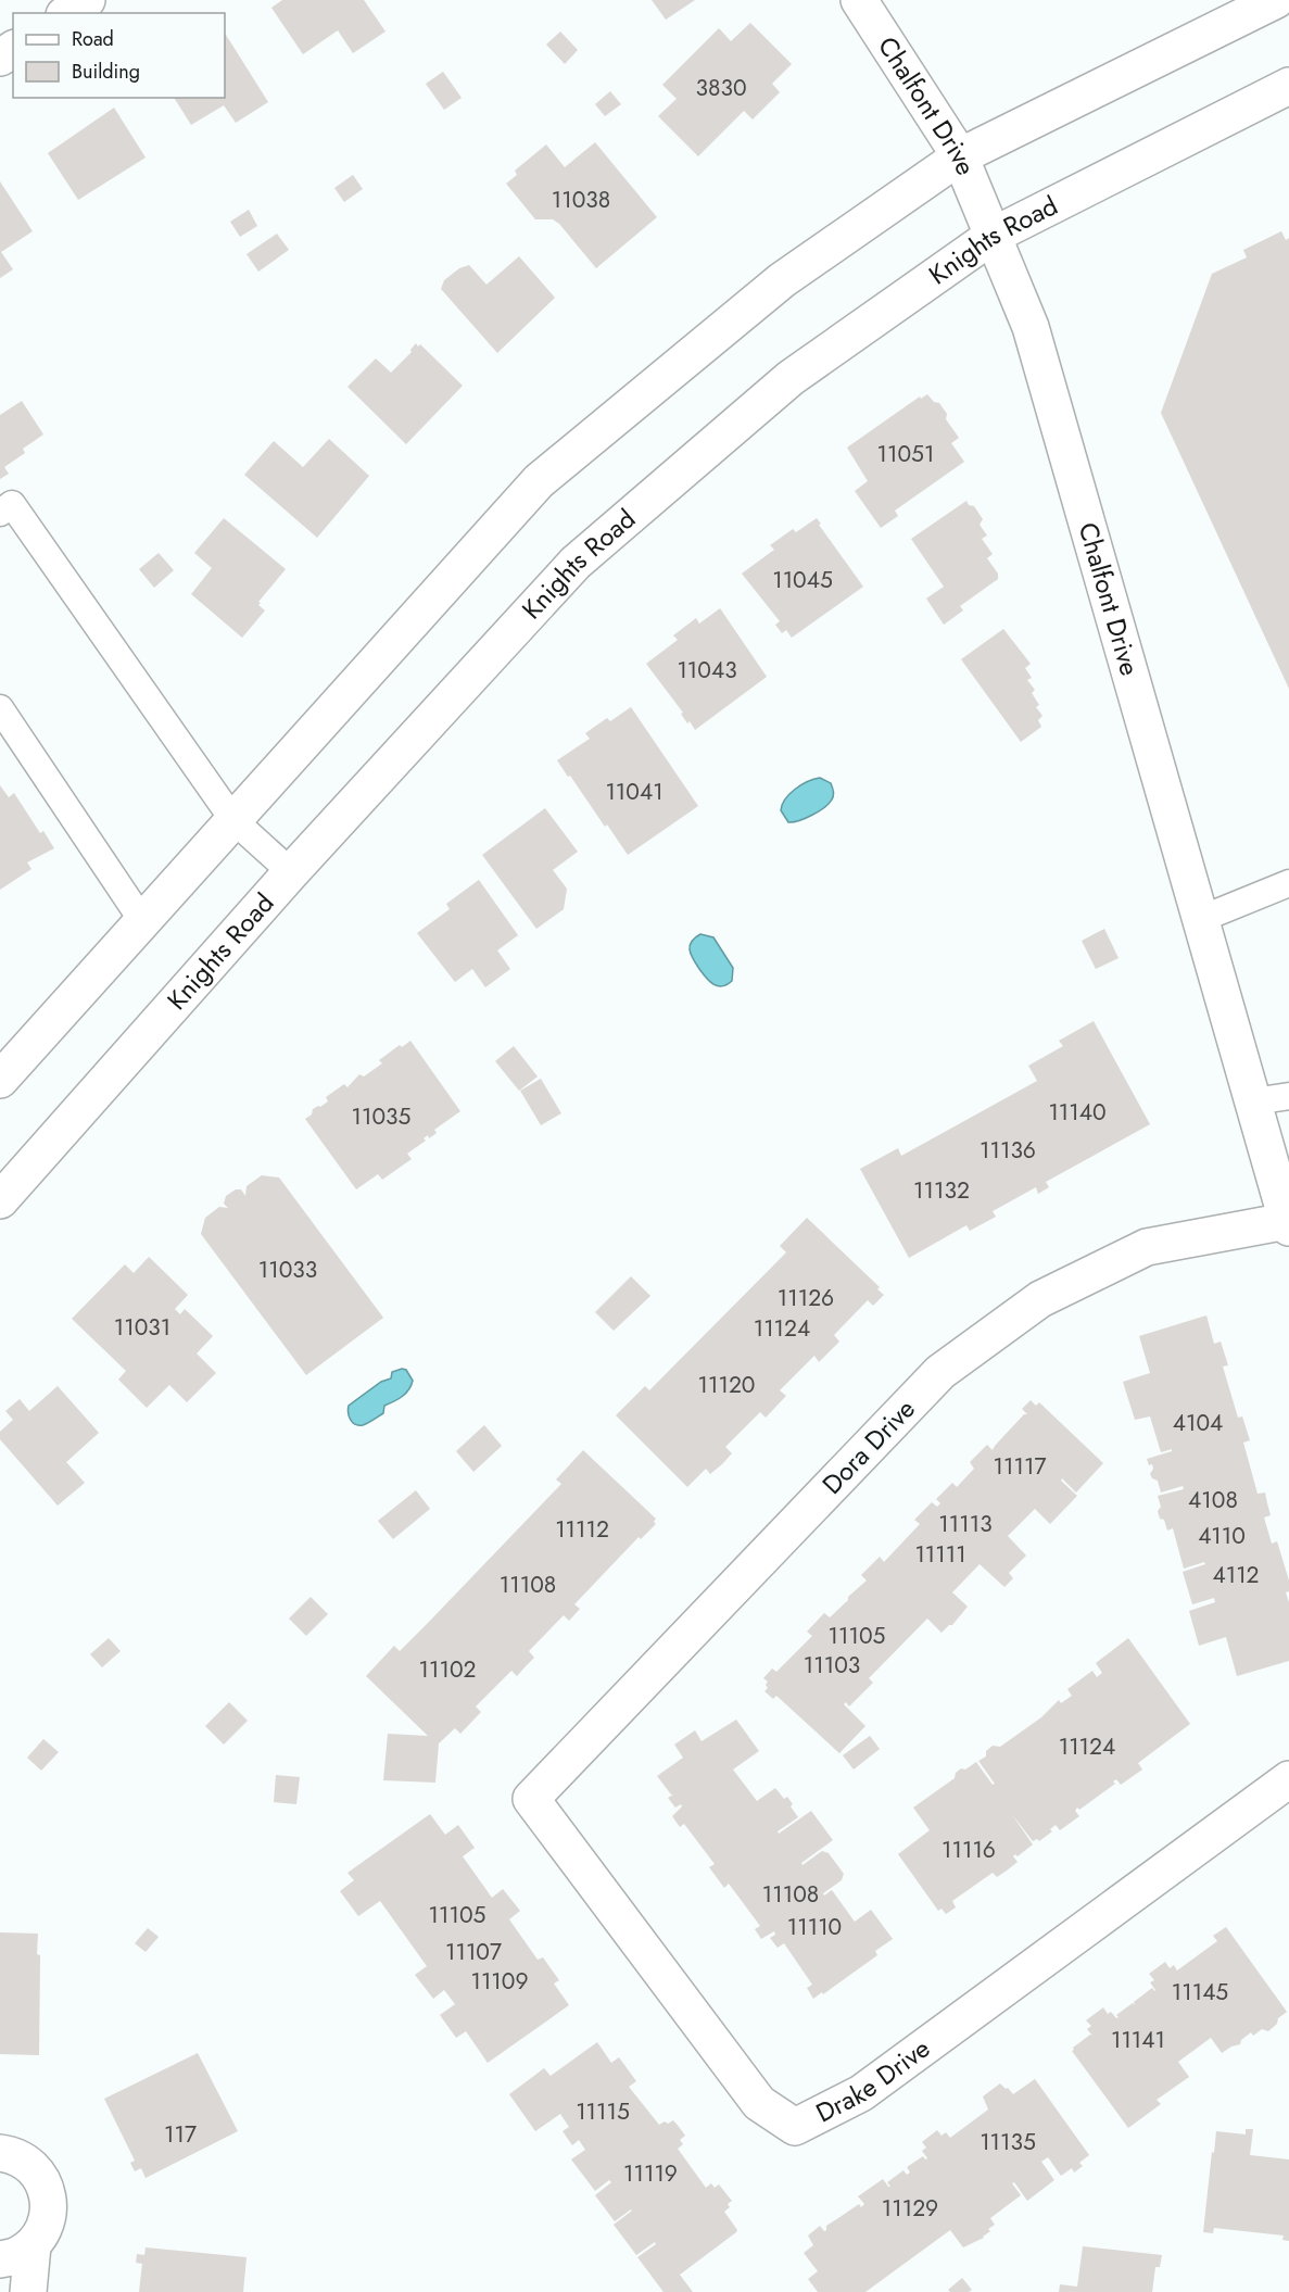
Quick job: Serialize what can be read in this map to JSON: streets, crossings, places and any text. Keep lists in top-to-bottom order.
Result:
{
  "streets": {
    "street": [
      "Chalfont Drive",
      "Knights Road",
      "Dora Drive",
      "Drake Drive"
    ]
  },
  "crossings": [
    ["Chalfont Drive", "Knights Road"],
    ["Chalfont Drive", "Dora Drive"],
    ["Dora Drive", "Drake Drive"]
  ],
  "house_numbers": [
    "3830",
    "11038",
    "11051",
    "11045",
    "11043",
    "11041",
    "11140",
    "11035",
    "11136",
    "11132",
    "11033",
    "11126",
    "11031",
    "11124",
    "11120",
    "4104",
    "11117",
    "4108",
    "11113",
    "11112",
    "4110",
    "11111",
    "4112",
    "11108",
    "11105",
    "11103",
    "11102",
    "11124",
    "11116",
    "11108",
    "11105",
    "11110",
    "11107",
    "11109",
    "11145",
    "11141",
    "11115",
    "117",
    "11135",
    "11119",
    "11129"
  ],
  "legend": ["Road", "Building"]
}
